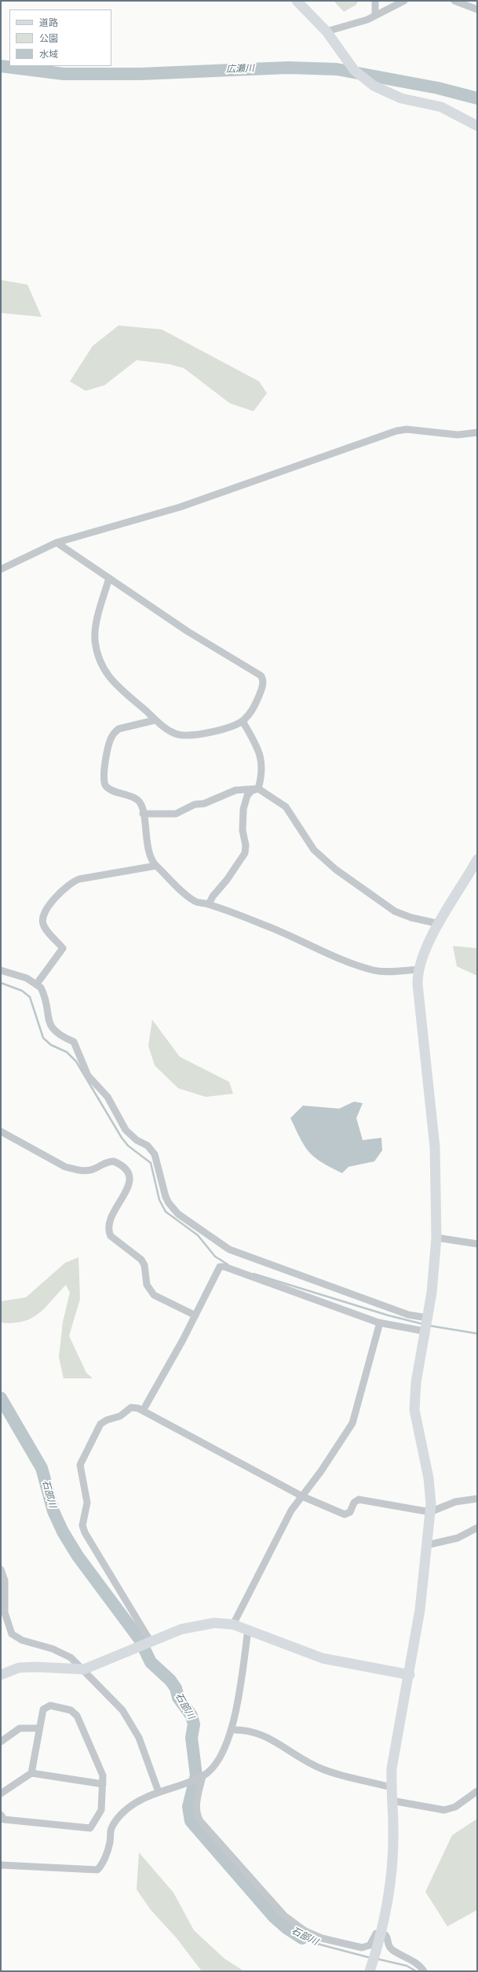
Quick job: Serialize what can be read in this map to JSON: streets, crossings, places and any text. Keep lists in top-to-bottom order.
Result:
{
  "water": ["広瀬川", "石部川"],
  "legend": ["道路", "公園", "水域"]
}
